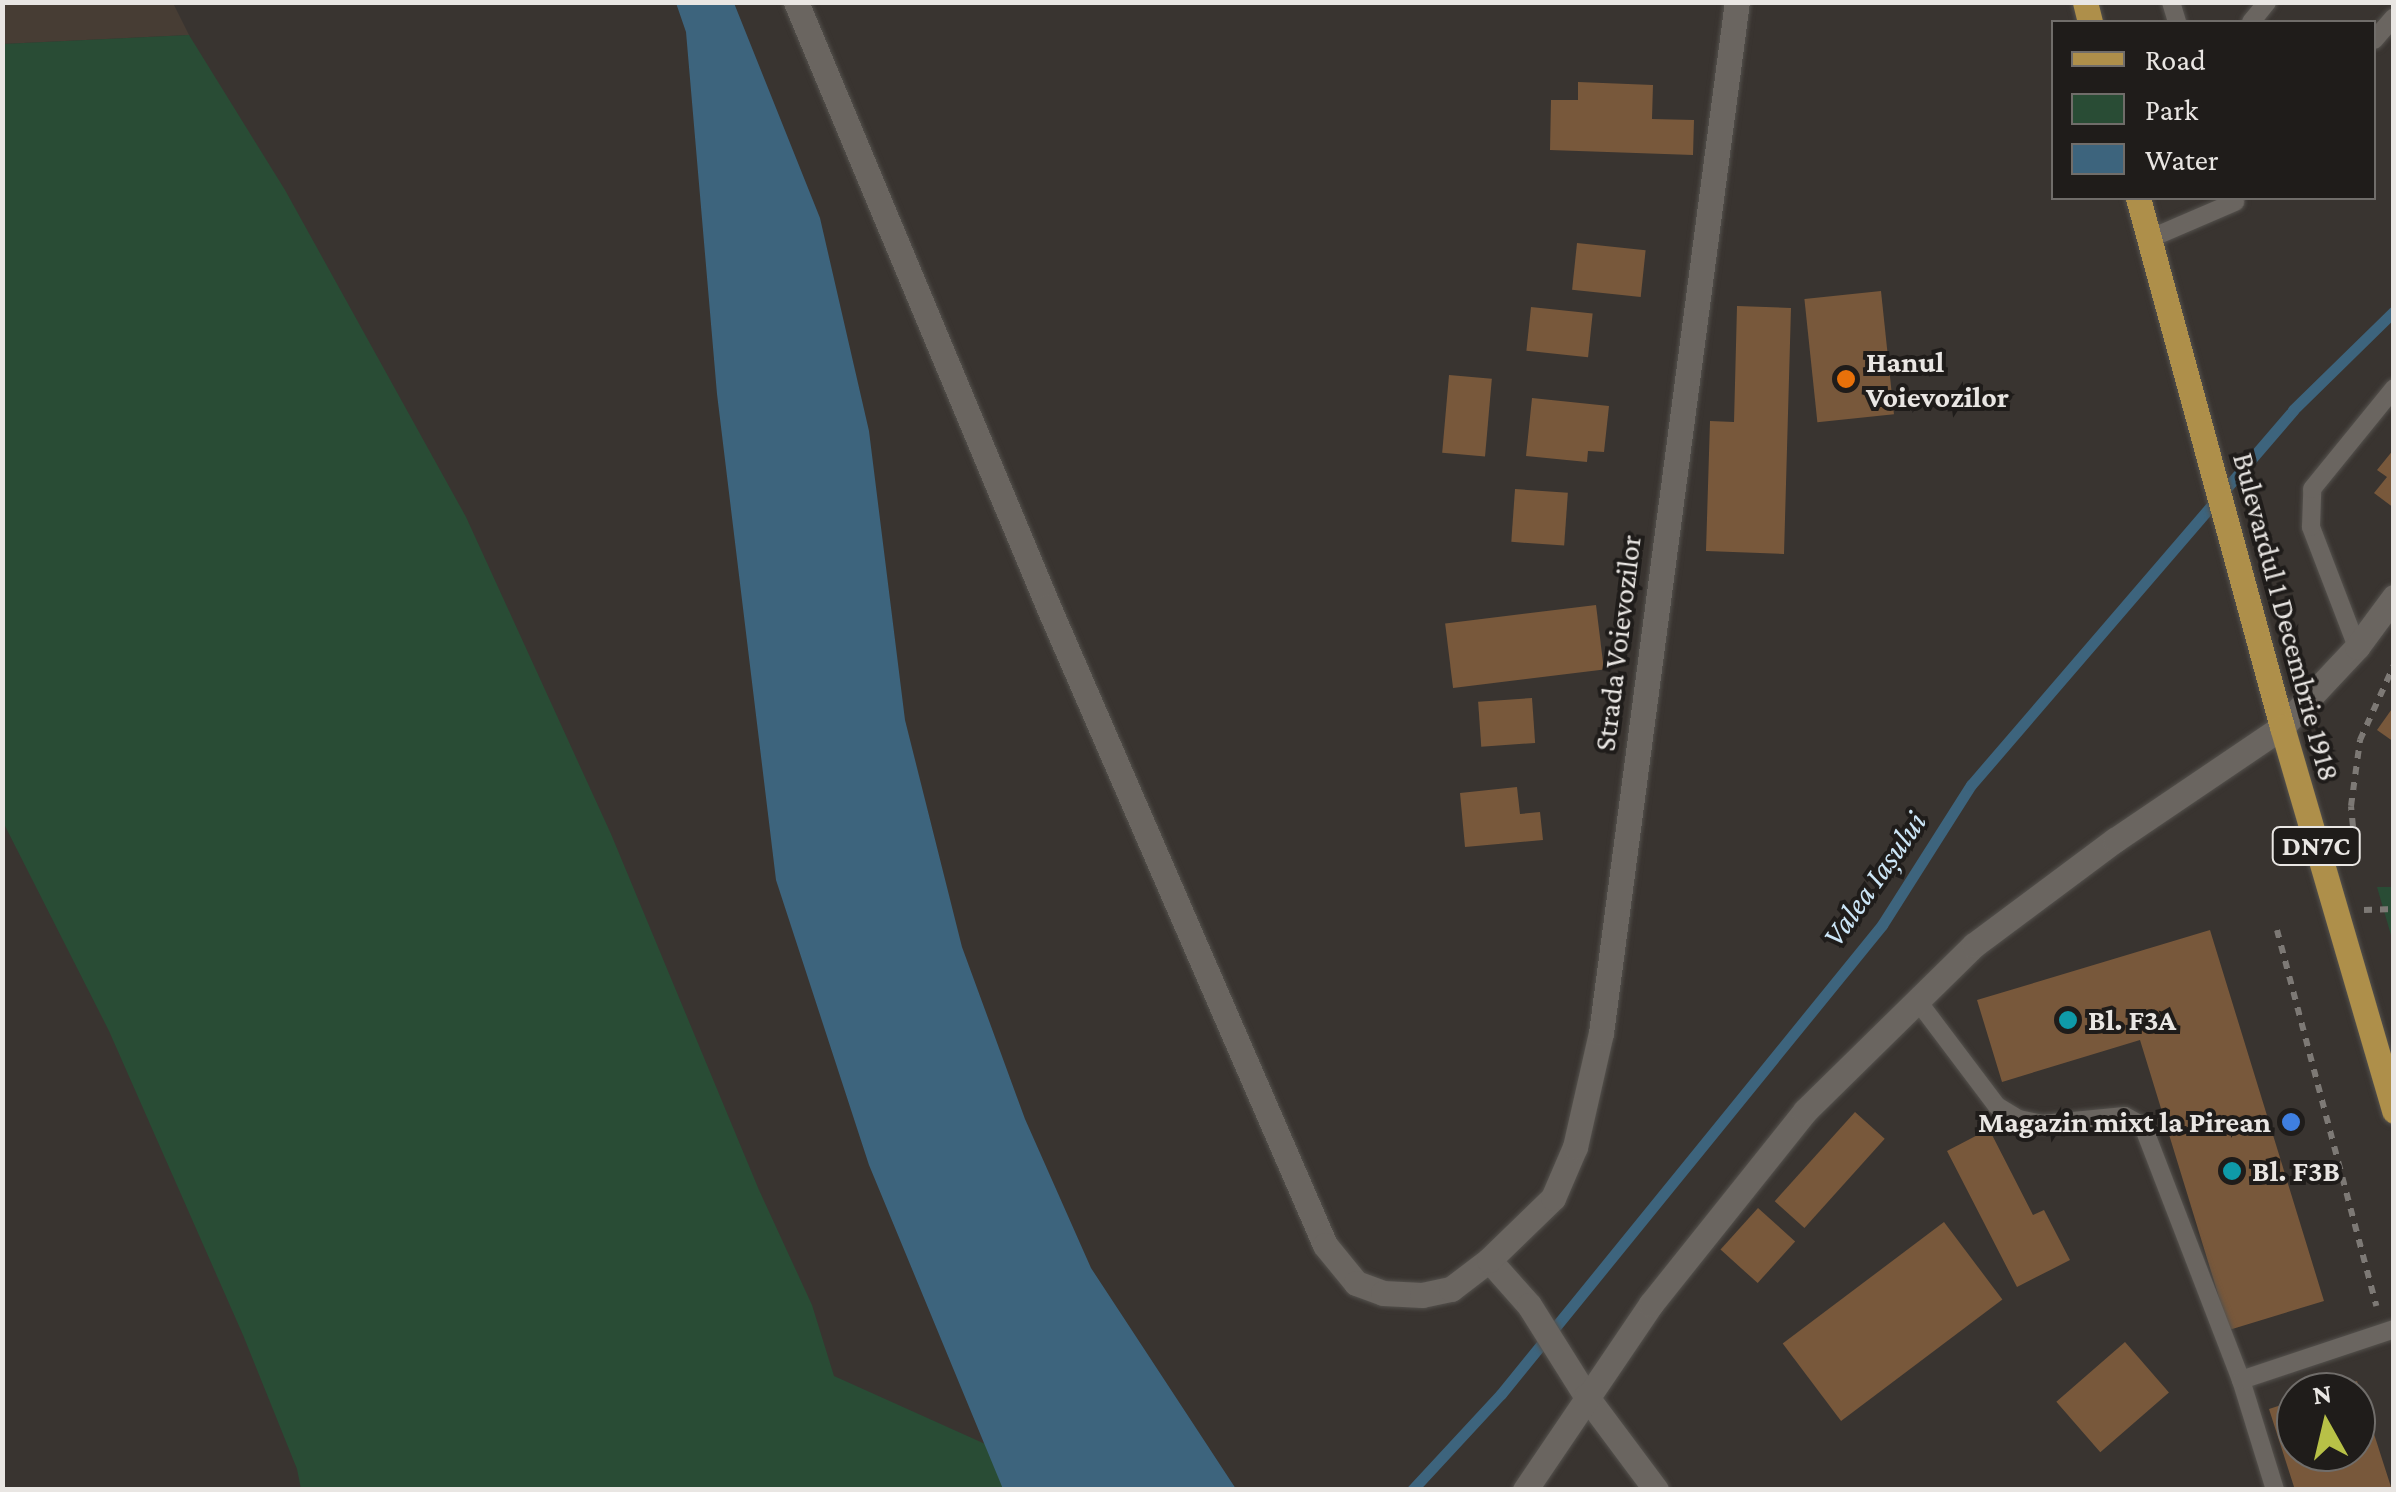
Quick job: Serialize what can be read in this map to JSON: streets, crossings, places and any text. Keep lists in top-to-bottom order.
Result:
{
  "streets": {
    "main road": ["Bulevardul 1 Decembrie 1918", "DN7C"],
    "street": ["Strada Voievozilor"]
  },
  "water": ["Valea Iașului"],
  "places": [
    "Hanul Voievozilor",
    "Bl. F3A",
    "Magazin mixt la Pirean",
    "Bl. F3B"
  ],
  "legend": ["Road", "Park", "Water"],
  "north": "top"
}
